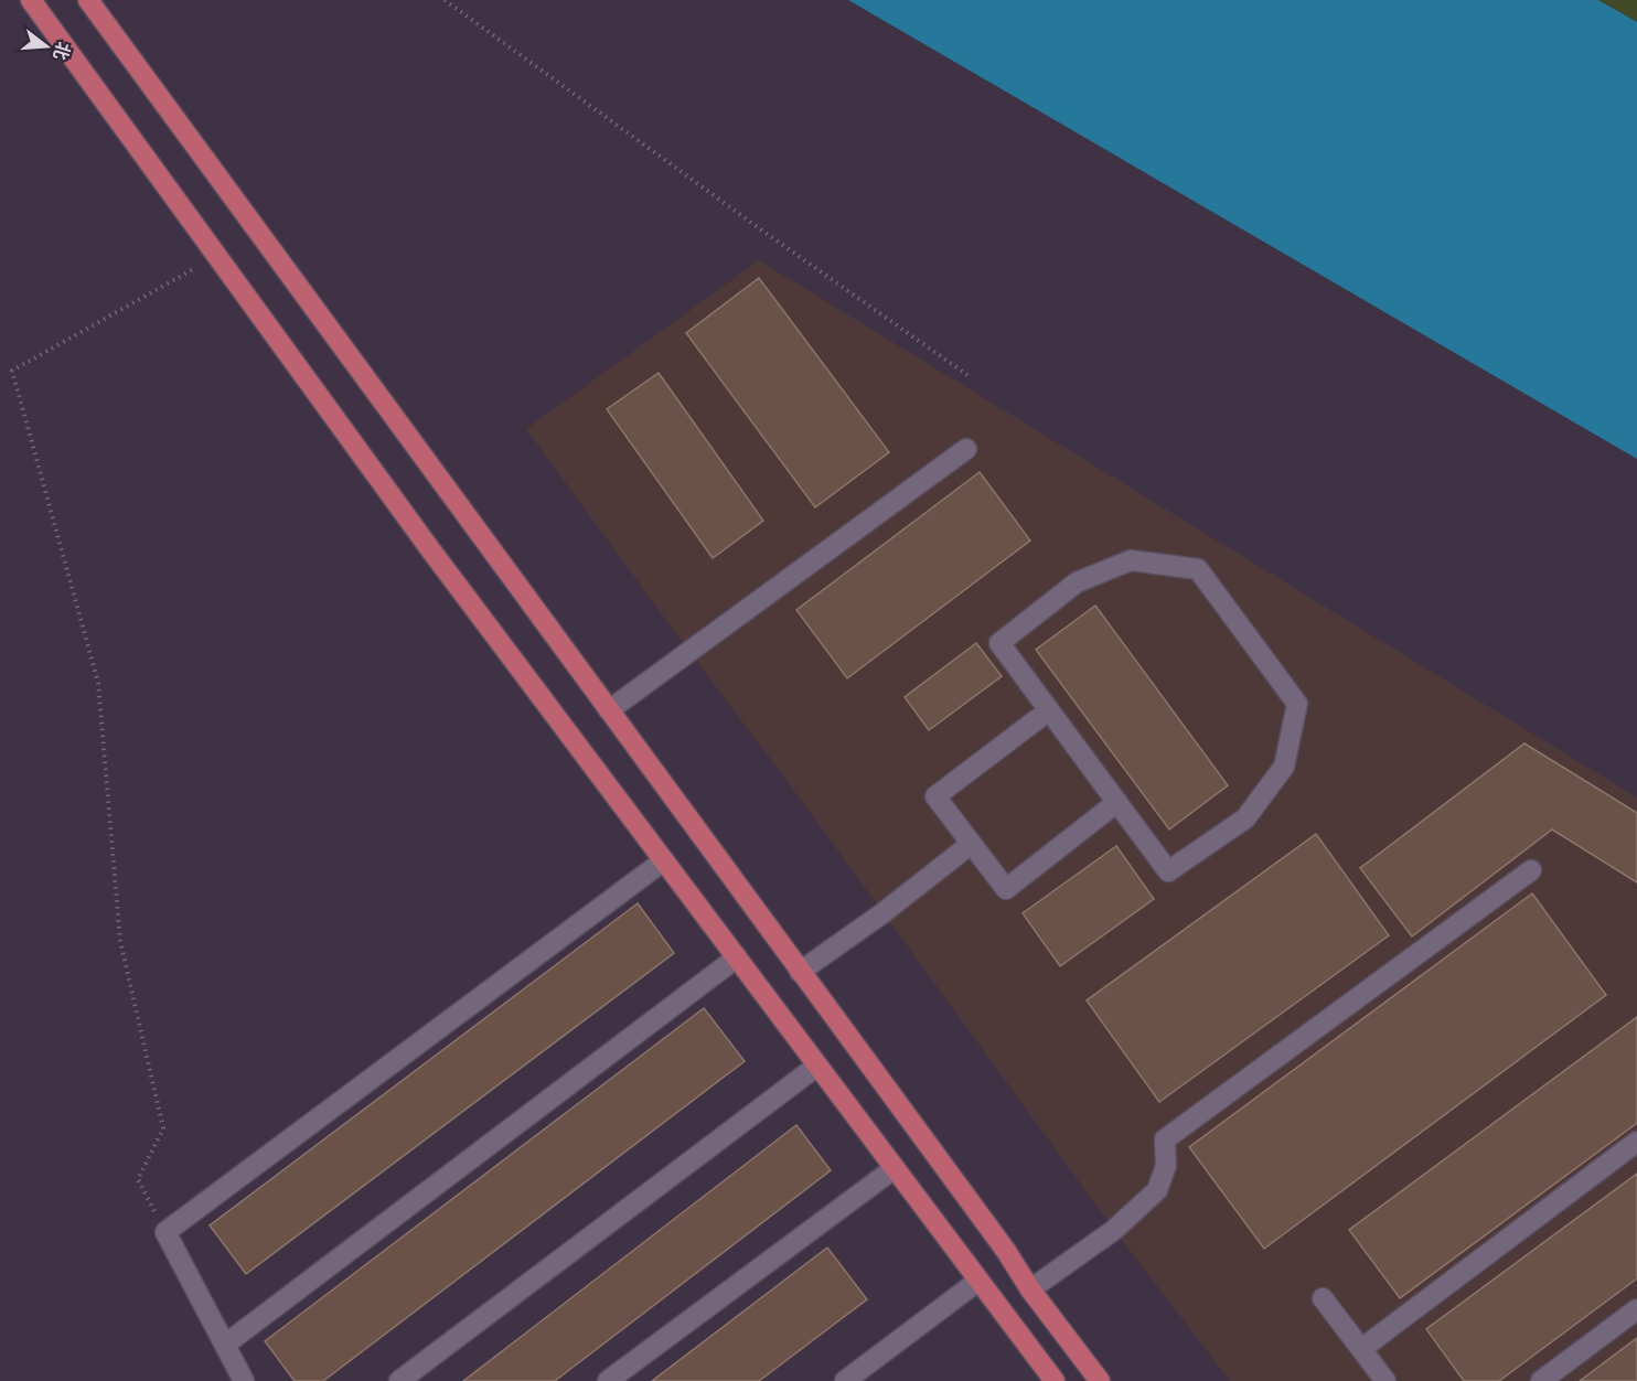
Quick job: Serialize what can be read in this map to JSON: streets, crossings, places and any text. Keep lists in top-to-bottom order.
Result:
{
  "north": "right"
}
